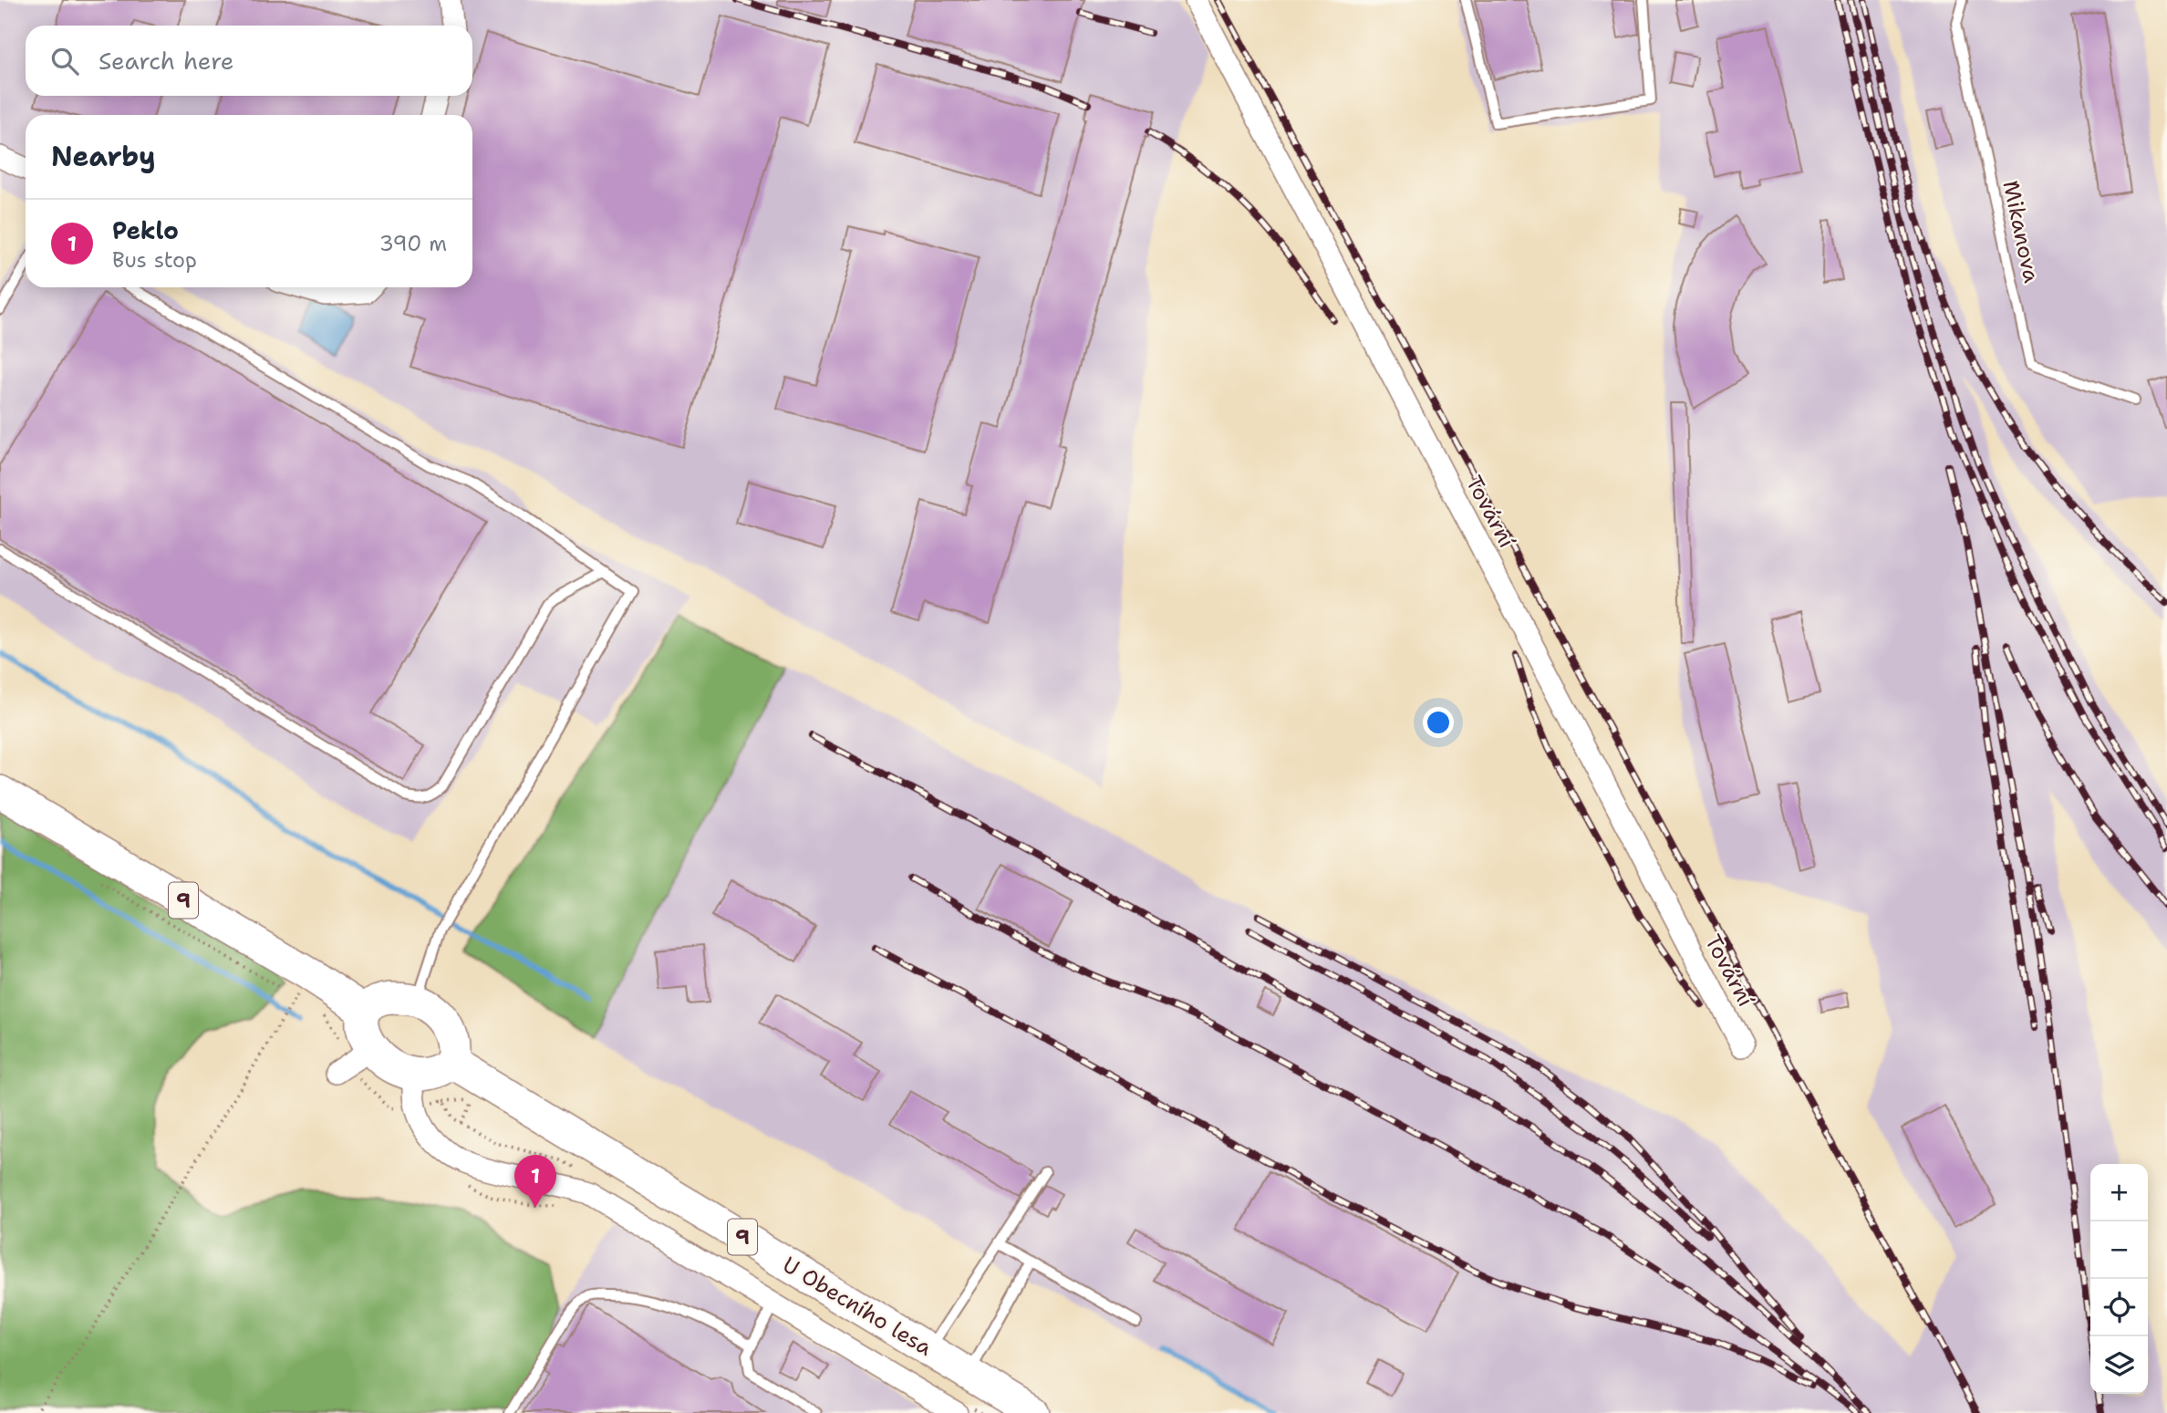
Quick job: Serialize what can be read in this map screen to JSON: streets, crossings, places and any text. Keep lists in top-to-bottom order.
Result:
{
  "streets": {
    "main road": ["9", "U Obecního lesa"],
    "street": ["Tovární"],
    "lane": ["Mikanova"]
  },
  "page": {
    "search": "Search here",
    "heading": "Nearby",
    "list": [
      {
        "mark": "1",
        "name": "Peklo",
        "note": "Bus stop",
        "value": "390 m"
      }
    ],
    "pins": "1",
    "map_buttons": ["+", "−"]
  }
}
